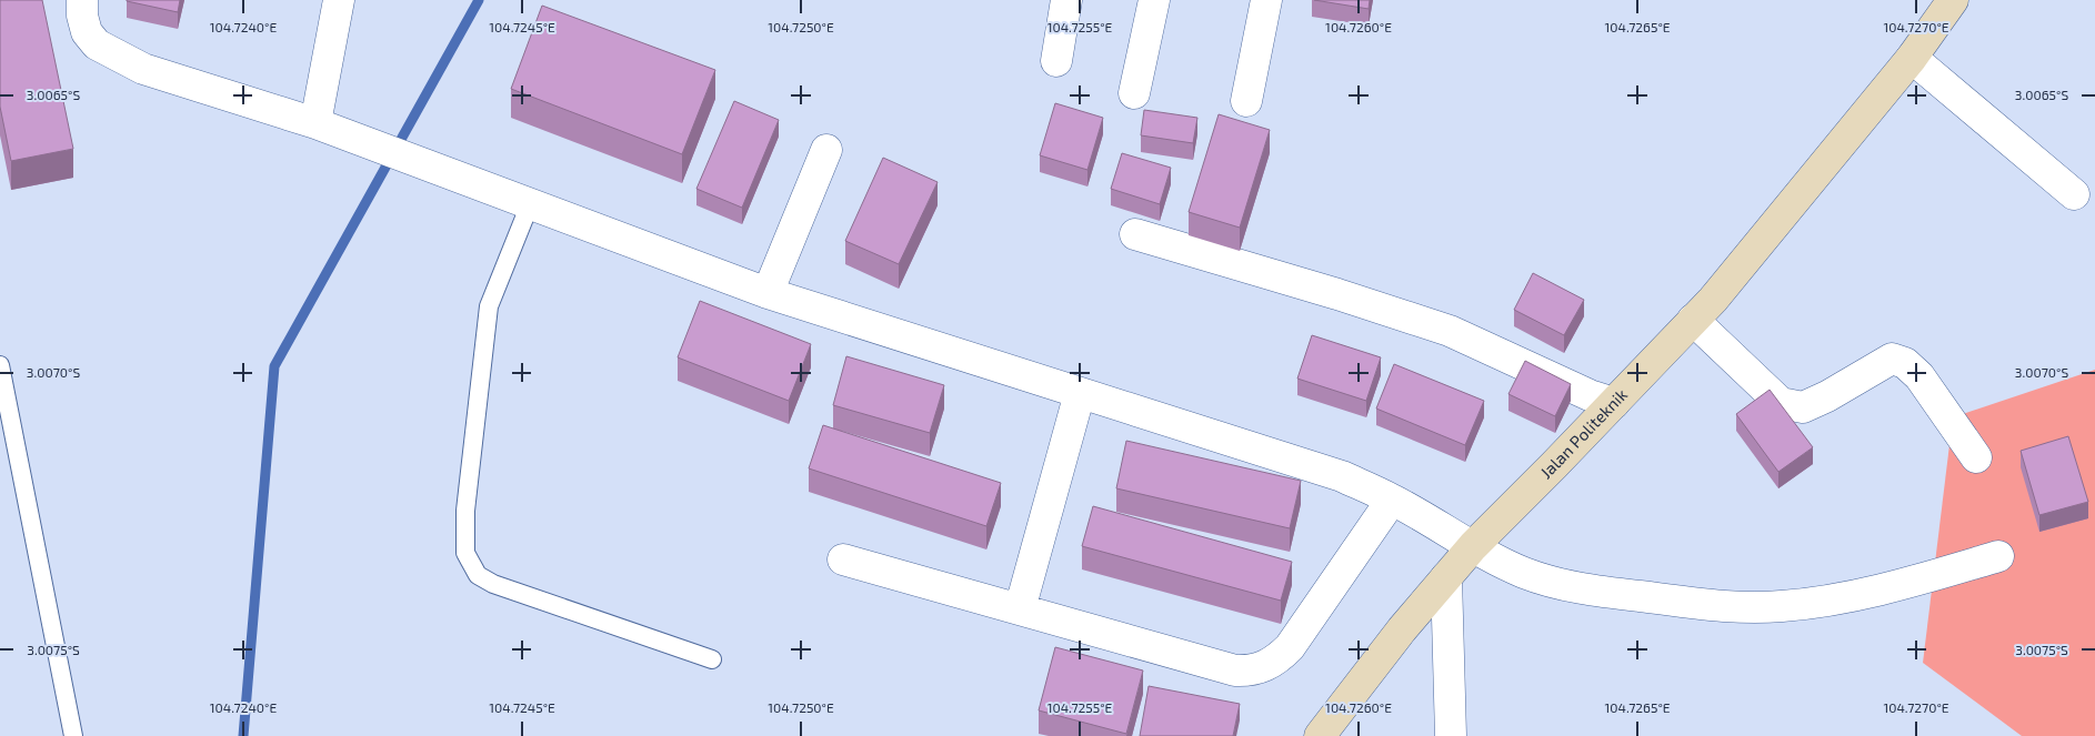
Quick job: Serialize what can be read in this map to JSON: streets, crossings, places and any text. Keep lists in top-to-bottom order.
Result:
{
  "streets": {
    "street": ["Jalan Politeknik"]
  },
  "coordinates": [
    "104.7240°E",
    "104.7245°E",
    "104.7250°E",
    "104.7255°E",
    "104.7260°E",
    "104.7265°E",
    "104.7270°E",
    "3.0065°S",
    "3.0070°S",
    "3.0075°S"
  ]
}
